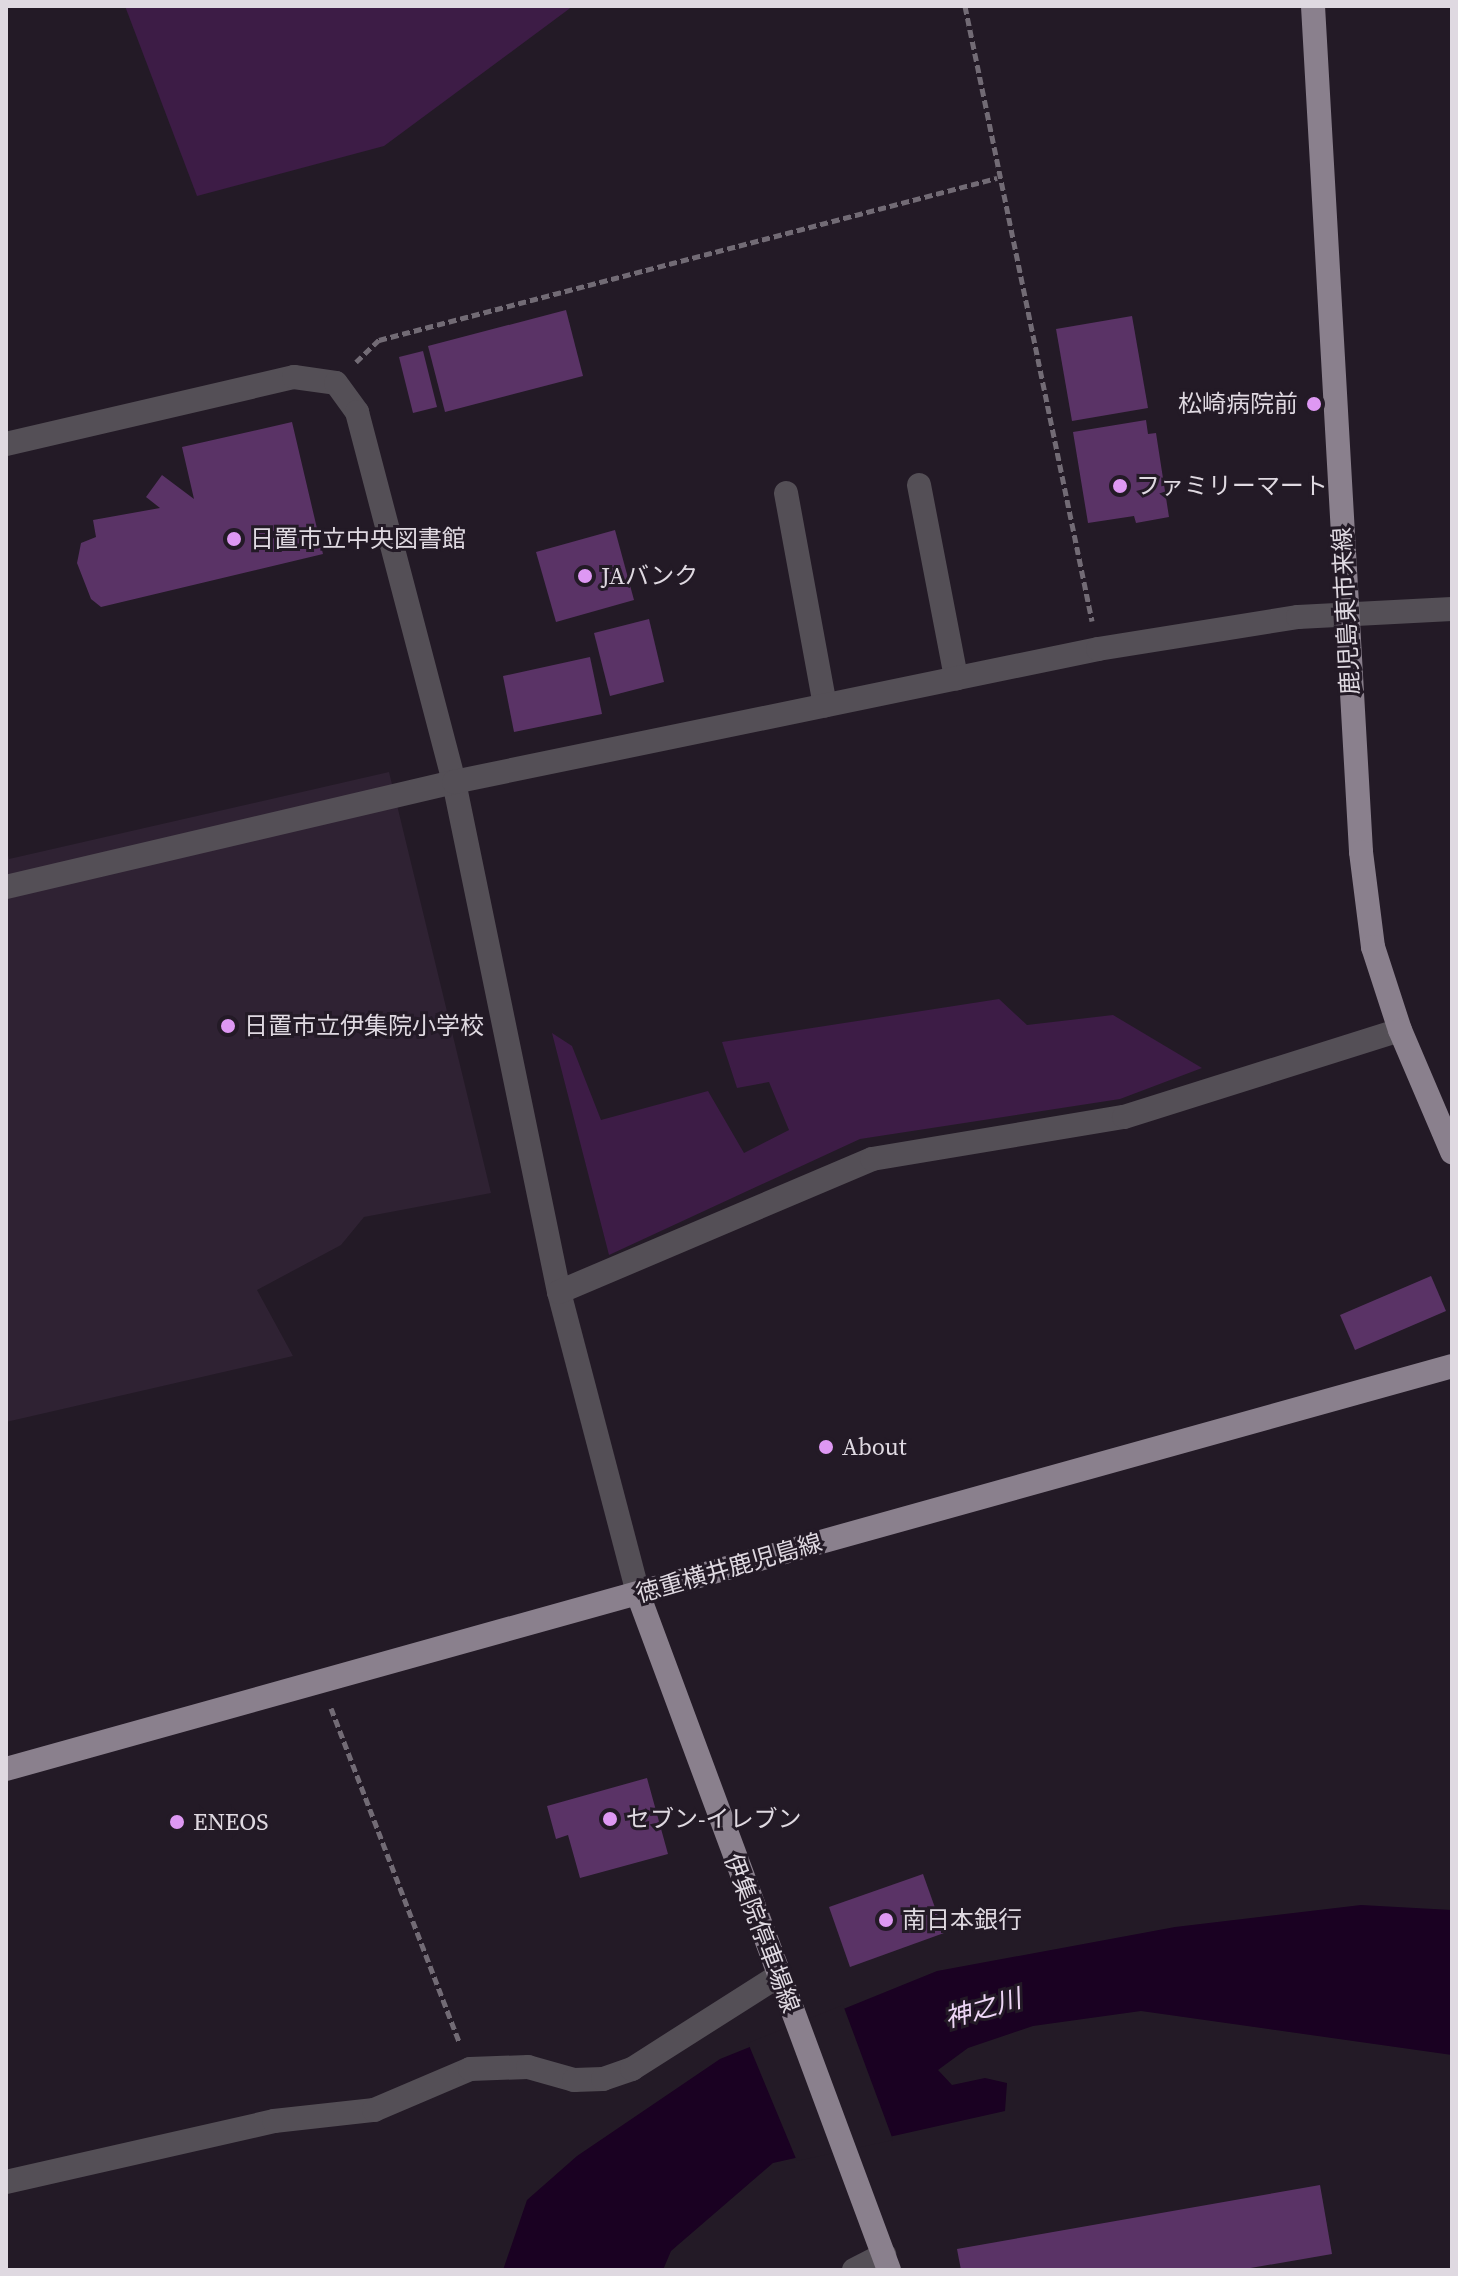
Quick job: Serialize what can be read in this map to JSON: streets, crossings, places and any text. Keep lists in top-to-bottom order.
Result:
{
  "streets": {
    "main road": ["鹿児島東市来線", "徳重横井鹿児島線", "伊集院停車場線"]
  },
  "crossings": [
    ["徳重横井鹿児島線", "伊集院停車場線"]
  ],
  "water": ["神之川"],
  "places": [
    "松崎病院前",
    "ファミリーマート",
    "日置市立中央図書館",
    "JAバンク",
    "日置市立伊集院小学校",
    "About",
    "セブン-イレブン",
    "ENEOS",
    "南日本銀行"
  ]
}
